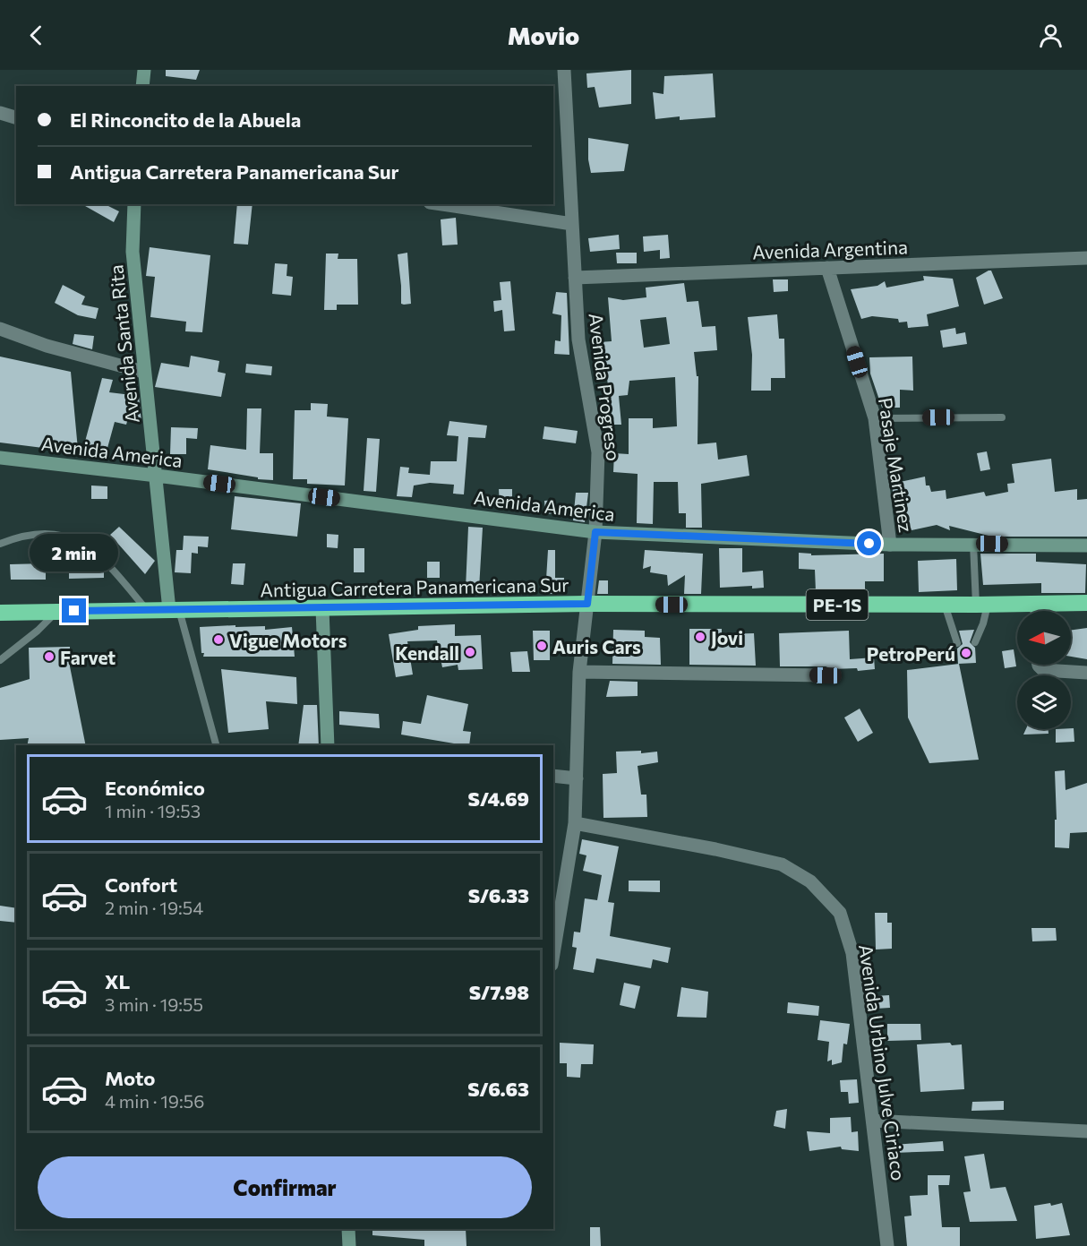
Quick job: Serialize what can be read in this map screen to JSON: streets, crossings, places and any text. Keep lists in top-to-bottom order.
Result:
{
  "streets": {
    "highway": ["Antigua Carretera Panamericana Sur", "PE-1S"],
    "street": [
      "Avenida Argentina",
      "Avenida Santa Rita",
      "Avenida Progreso",
      "Avenida America",
      "Pasaje Martinez",
      "Avenida Urbino Julve Ciriaco"
    ]
  },
  "crossings": [
    ["Avenida Argentina", "Avenida Progreso"],
    ["Avenida Argentina", "Pasaje Martinez"],
    ["Avenida Santa Rita", "Avenida America"],
    ["Avenida Santa Rita", "Antigua Carretera Panamericana Sur"],
    ["Avenida Progreso", "Avenida America"],
    ["Avenida Progreso", "Antigua Carretera Panamericana Sur"],
    ["Avenida Progreso", "Avenida Urbino Julve Ciriaco"],
    ["Avenida America", "Pasaje Martinez"]
  ],
  "places": [
    "Jovi",
    "Vigue Motors",
    "Auris Cars",
    "Kendall",
    "PetroPerú",
    "Farvet"
  ],
  "north": "left",
  "page": {
    "header": "Movio",
    "banner": ["El Rinconcito de la Abuela", "Antigua Carretera Panamericana Sur"],
    "bubble": "2 min",
    "list": [
      {
        "name": "Económico",
        "note": "1 min · 19:53",
        "value": "S/4.69"
      },
      {
        "name": "Confort",
        "note": "2 min · 19:54",
        "value": "S/6.33"
      },
      {
        "name": "XL",
        "note": "3 min · 19:55",
        "value": "S/7.98"
      },
      {
        "name": "Moto",
        "note": "4 min · 19:56",
        "value": "S/6.63"
      }
    ],
    "buttons": "Confirmar"
  }
}
